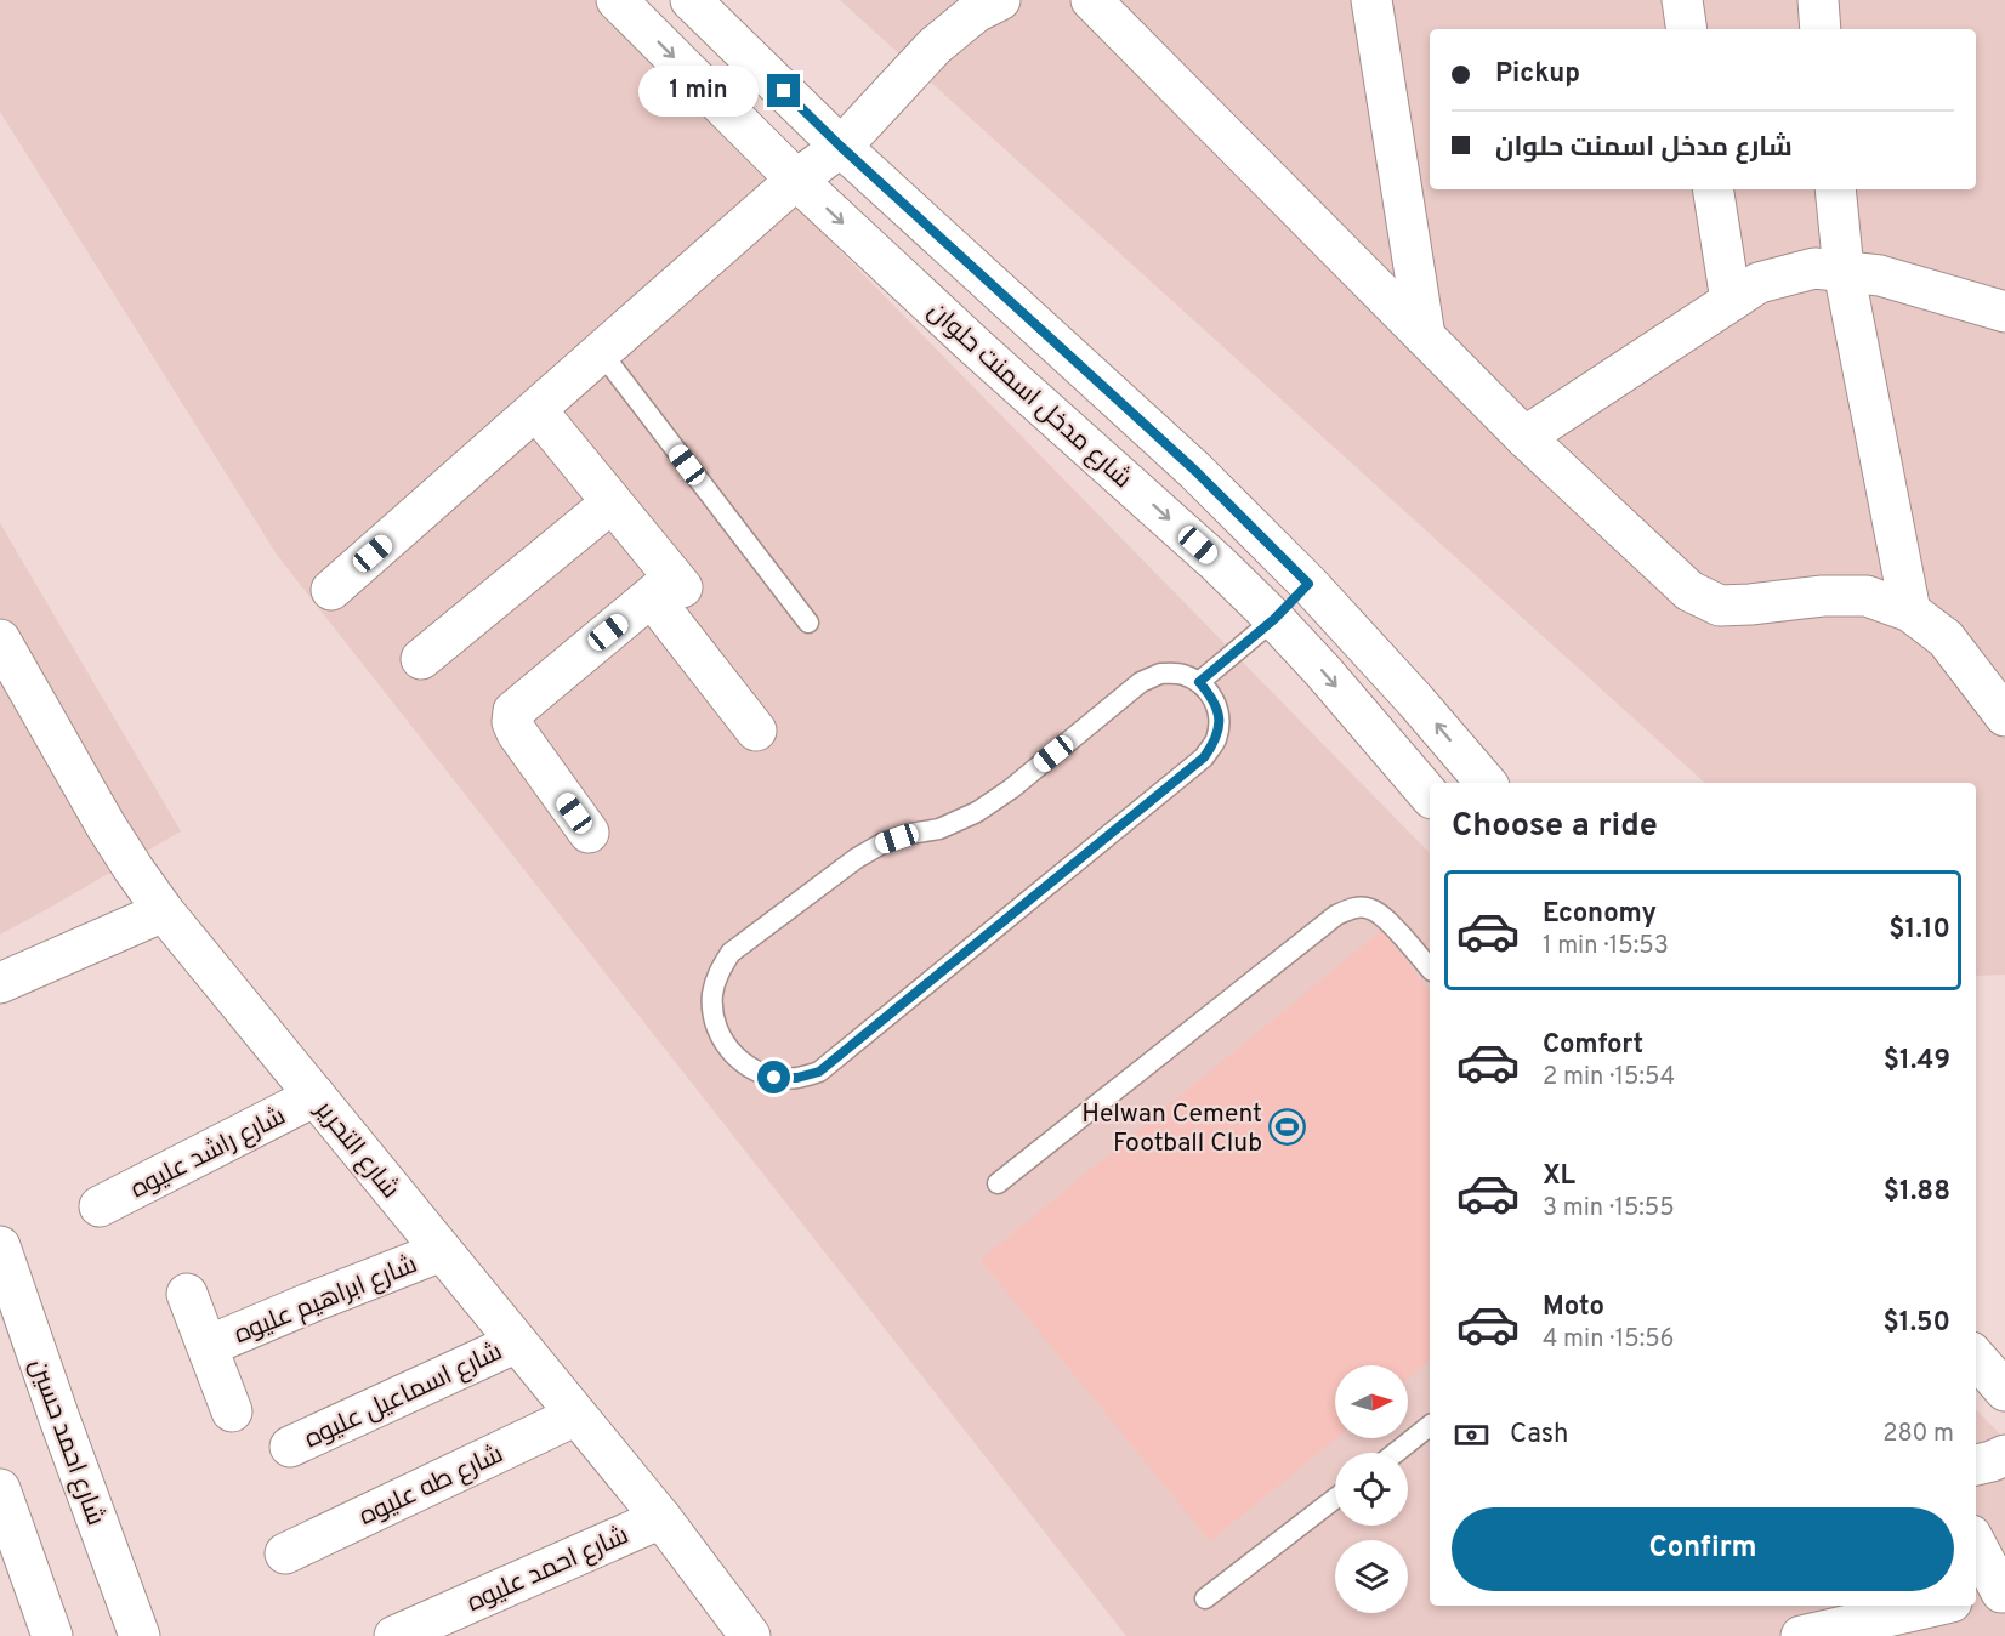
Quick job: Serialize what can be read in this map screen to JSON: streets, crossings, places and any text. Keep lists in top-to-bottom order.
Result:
{
  "streets": {
    "street": [
      "شارع مدخل اسمنت حلوان",
      "شارع التحرير",
      "شارع راشد عليوه",
      "شارع ابراهيم عليوه",
      "شارع اسماعيل عليوه",
      "شارع احمد حسين",
      "شارع طه عليوه",
      "شارع احمد عليوه"
    ]
  },
  "crossings": [
    ["شارع التحرير", "شارع راشد عليوه"],
    ["شارع التحرير", "شارع ابراهيم عليوه"],
    ["شارع التحرير", "شارع اسماعيل عليوه"],
    ["شارع التحرير", "شارع طه عليوه"],
    ["شارع التحرير", "شارع احمد عليوه"]
  ],
  "places": {
    "sports": ["Helwan Cement Football Club"]
  },
  "north": "right",
  "page": {
    "banner": ["Pickup", "شارع مدخل اسمنت حلوان"],
    "bubble": "1 min",
    "heading": "Choose a ride",
    "list": [
      {
        "name": "Economy",
        "note": "1 min · 15:53",
        "value": "$1.10"
      },
      {
        "name": "Comfort",
        "note": "2 min · 15:54",
        "value": "$1.49"
      },
      {
        "name": "XL",
        "note": "3 min · 15:55",
        "value": "$1.88"
      },
      {
        "name": "Moto",
        "note": "4 min · 15:56",
        "value": "$1.50"
      }
    ],
    "pay": ["Cash", "280 m"],
    "buttons": "Confirm"
  }
}
